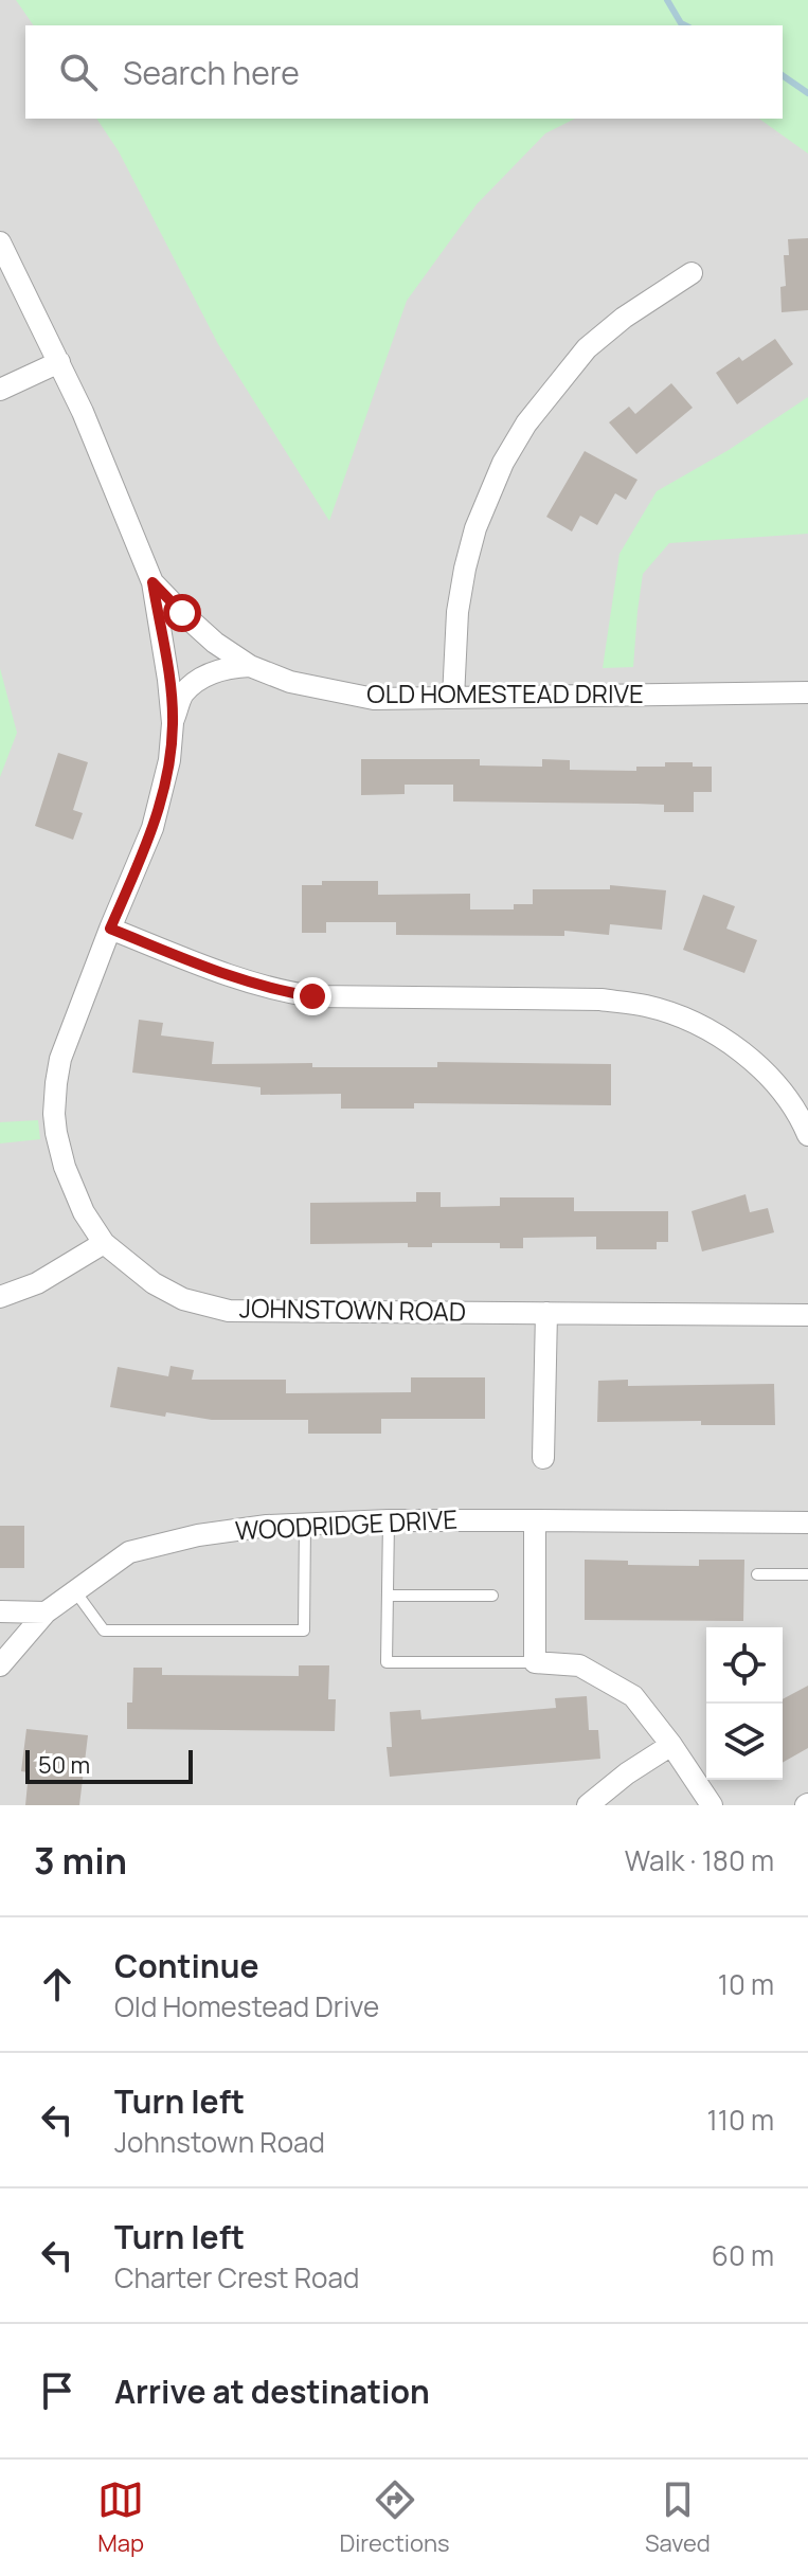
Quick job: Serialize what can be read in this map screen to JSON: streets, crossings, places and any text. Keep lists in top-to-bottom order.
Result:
{
  "streets": {
    "street": ["OLD HOMESTEAD DRIVE", "JOHNSTOWN ROAD", "WOODRIDGE DRIVE"]
  },
  "crossings": [
    ["OLD HOMESTEAD DRIVE", "JOHNSTOWN ROAD"]
  ],
  "scale_bar": "50 m",
  "page": {
    "search": "Search here",
    "scale": "50 m",
    "heading": ["3 min", "Walk · 180 m"],
    "list": [
      ["Continue", "Old Homestead Drive", "10 m"],
      ["Turn left", "Johnstown Road", "110 m"],
      ["Turn left", "Charter Crest Road", "60 m"],
      "Arrive at destination"
    ],
    "nav": ["Map", "Directions", "Saved"]
  }
}
